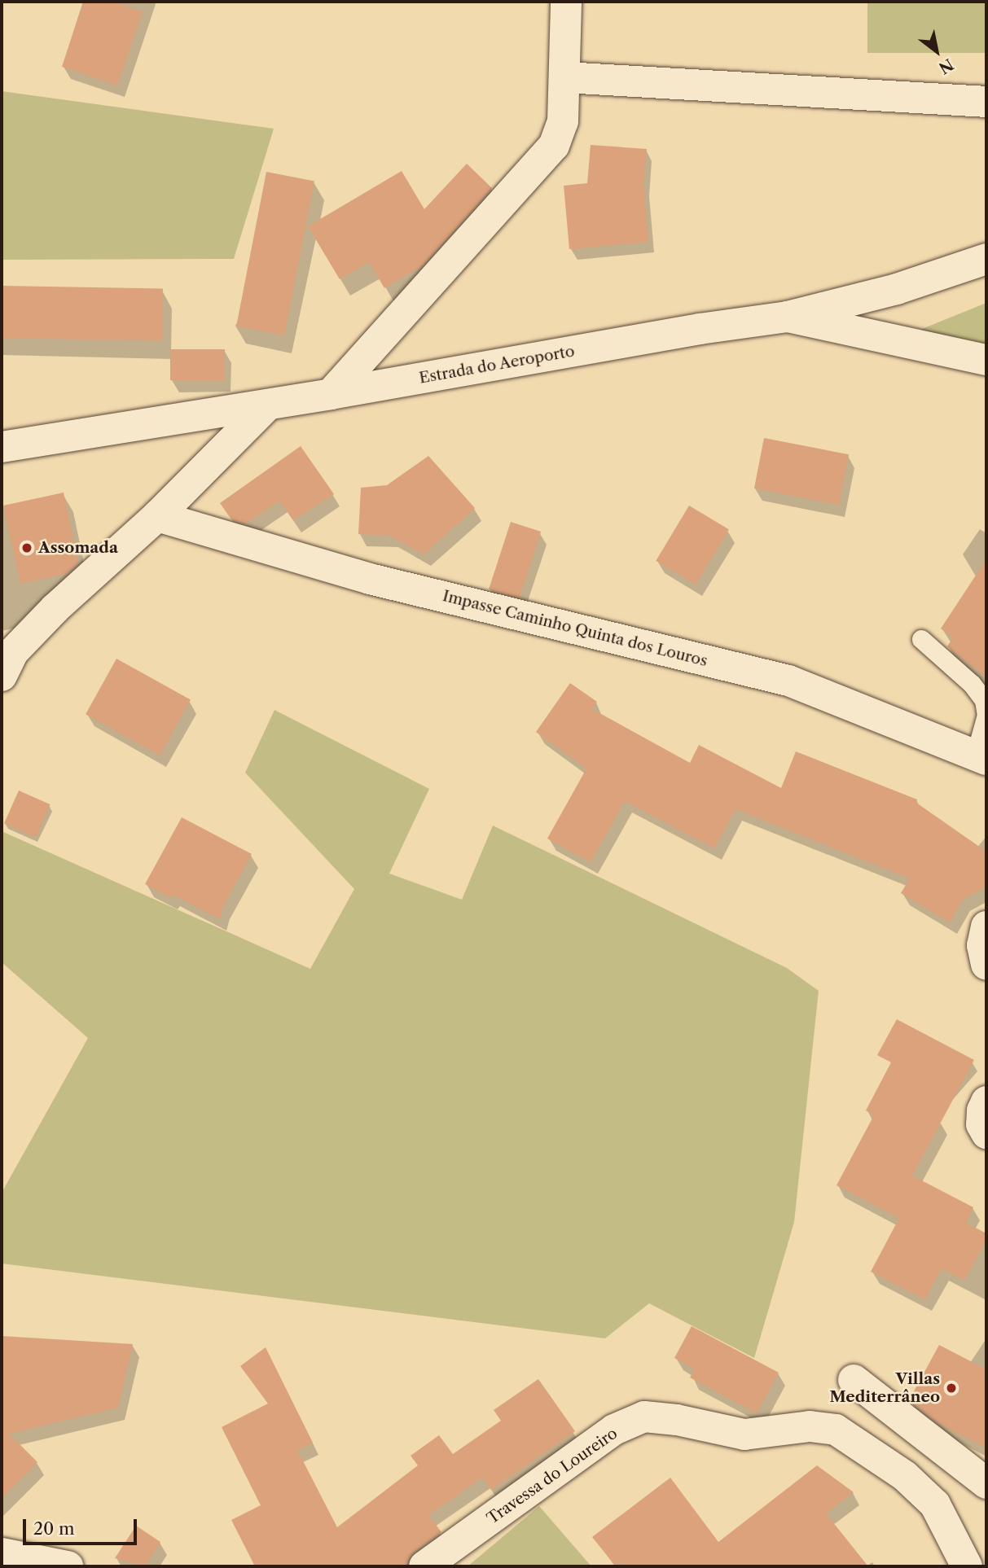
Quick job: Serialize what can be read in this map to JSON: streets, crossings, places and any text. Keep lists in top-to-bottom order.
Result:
{
  "streets": {
    "street": ["Estrada do Aeroporto", "Impasse Caminho Quinta dos Louros", "Travessa do Loureiro"]
  },
  "places": ["Assomada", "Villas Mediterrâneo"],
  "scale_bar": "20 m",
  "north": "bottom right"
}
